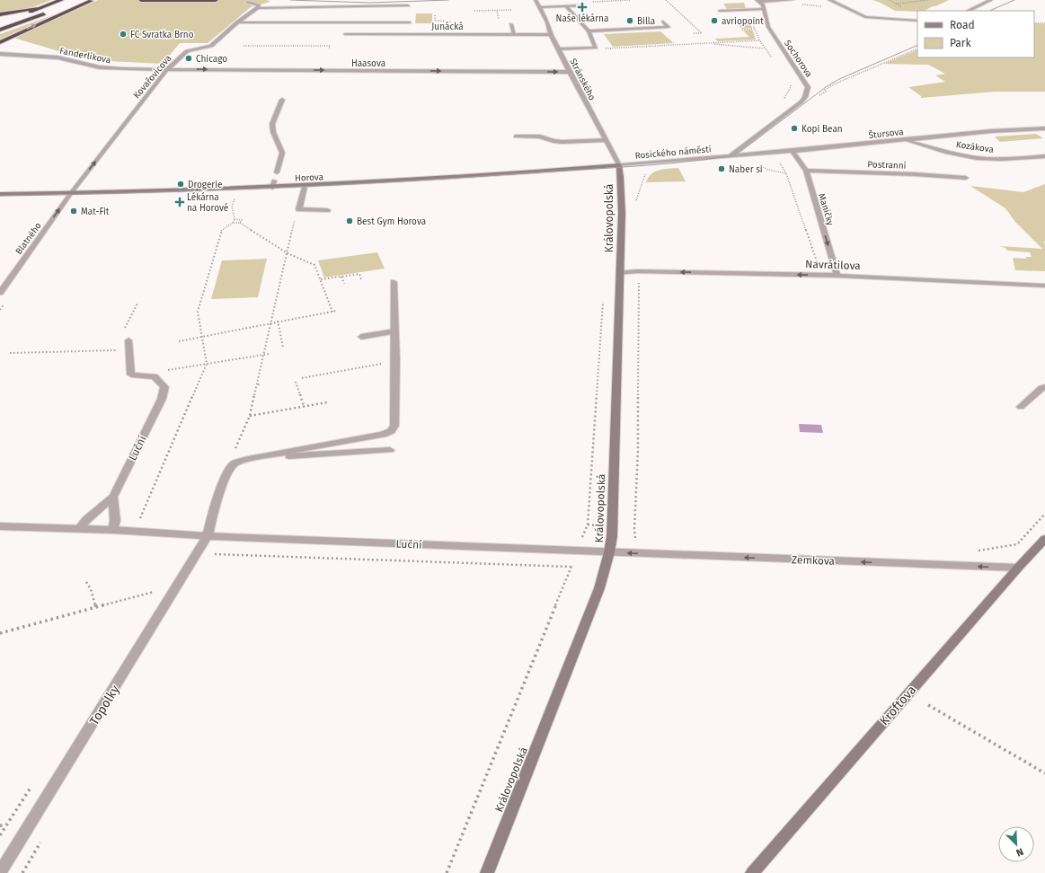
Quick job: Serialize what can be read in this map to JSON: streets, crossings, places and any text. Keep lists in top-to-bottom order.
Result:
{
  "streets": {
    "street": [
      "Junácká",
      "Fanderlíkova",
      "Sochorova",
      "Haasova",
      "Kovařovicova",
      "Stránského",
      "Štursova",
      "Kozákova",
      "Rosického náměstí",
      "Postranní",
      "Horova",
      "Maničky",
      "Královopolská",
      "Blatného",
      "Navrátilova",
      "Luční",
      "Zemkova",
      "Topolky",
      "Kroftova"
    ]
  },
  "crossings": [
    ["Junácká", "Stránského"],
    ["Fanderlíkova", "Haasova"],
    ["Fanderlíkova", "Kovařovicova"],
    ["Sochorova", "Štursova"],
    ["Sochorova", "Rosického náměstí"],
    ["Haasova", "Kovařovicova"],
    ["Haasova", "Stránského"],
    ["Kovařovicova", "Horova"],
    ["Kovařovicova", "Blatného"],
    ["Stránského", "Rosického náměstí"],
    ["Stránského", "Horova"],
    ["Stránského", "Královopolská"],
    ["Štursova", "Kozákova"],
    ["Štursova", "Rosického náměstí"],
    ["Štursova", "Maničky"],
    ["Rosického náměstí", "Horova"],
    ["Rosického náměstí", "Královopolská"],
    ["Postranní", "Maničky"],
    ["Horova", "Královopolská"],
    ["Horova", "Blatného"],
    ["Maničky", "Navrátilova"],
    ["Královopolská", "Navrátilova"],
    ["Královopolská", "Luční"],
    ["Královopolská", "Zemkova"],
    ["Luční", "Zemkova"],
    ["Luční", "Topolky"],
    ["Zemkova", "Kroftova"]
  ],
  "one_way": [
    "Kovařovicova",
    "Maničky",
    "Blatného",
    "Navrátilova",
    "Zemkova"
  ],
  "places": {
    "health": ["Naše lékárna", "Lékárna na Horové"],
    "other": [
      "Billa",
      "avriopoint",
      "FC Svratka Brno",
      "Chicago",
      "Kopi Bean",
      "Naber si",
      "Drogerie",
      "Mat-Fit",
      "Best Gym Horova"
    ]
  },
  "legend": ["Road", "Park"],
  "north": "bottom right"
}
